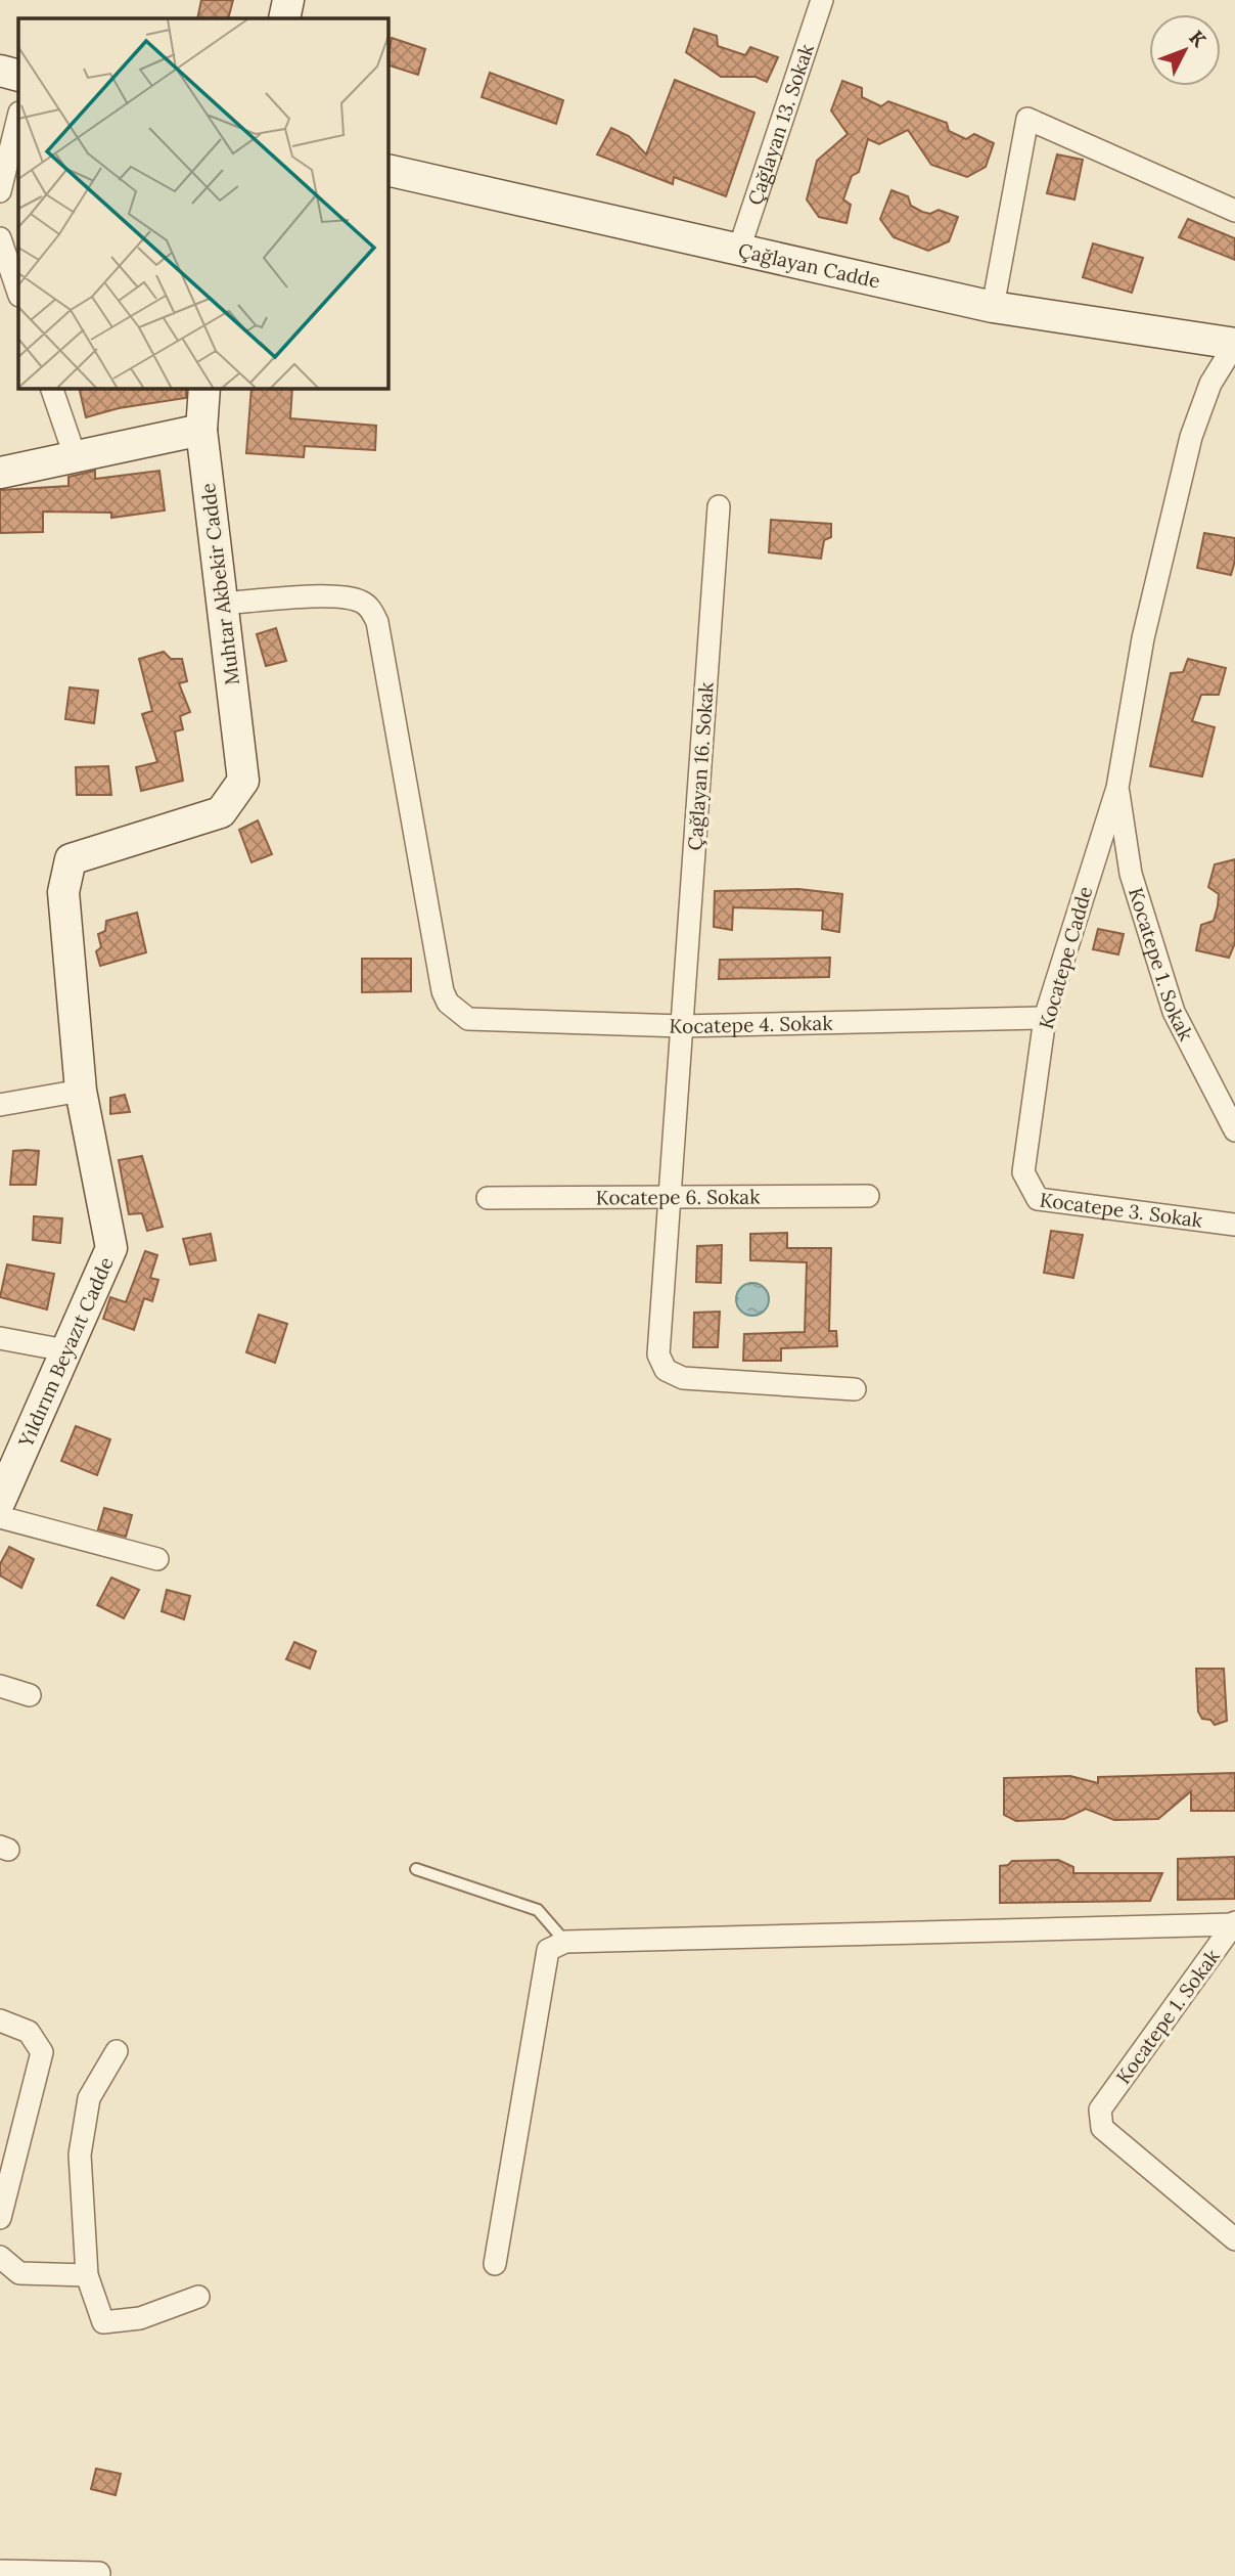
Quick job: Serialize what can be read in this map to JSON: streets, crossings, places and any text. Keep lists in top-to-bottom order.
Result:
{
  "streets": {
    "street": [
      "Çağlayan 13. Sokak",
      "Çağlayan Cadde",
      "Muhtar Akbekir Cadde",
      "Çağlayan 16. Sokak",
      "Kocatepe Cadde",
      "Kocatepe 1. Sokak",
      "Kocatepe 4. Sokak",
      "Kocatepe 6. Sokak",
      "Kocatepe 3. Sokak",
      "Yıldırım Beyazıt Cadde"
    ]
  },
  "crossings": [
    ["Çağlayan 13. Sokak", "Çağlayan Cadde"],
    ["Muhtar Akbekir Cadde", "Kocatepe 4. Sokak"],
    ["Muhtar Akbekir Cadde", "Yıldırım Beyazıt Cadde"],
    ["Çağlayan 16. Sokak", "Kocatepe 4. Sokak"],
    ["Çağlayan 16. Sokak", "Kocatepe 6. Sokak"],
    ["Kocatepe Cadde", "Kocatepe 1. Sokak"],
    ["Kocatepe Cadde", "Kocatepe 4. Sokak"],
    ["Kocatepe Cadde", "Kocatepe 3. Sokak"]
  ],
  "north": "top right"
}
